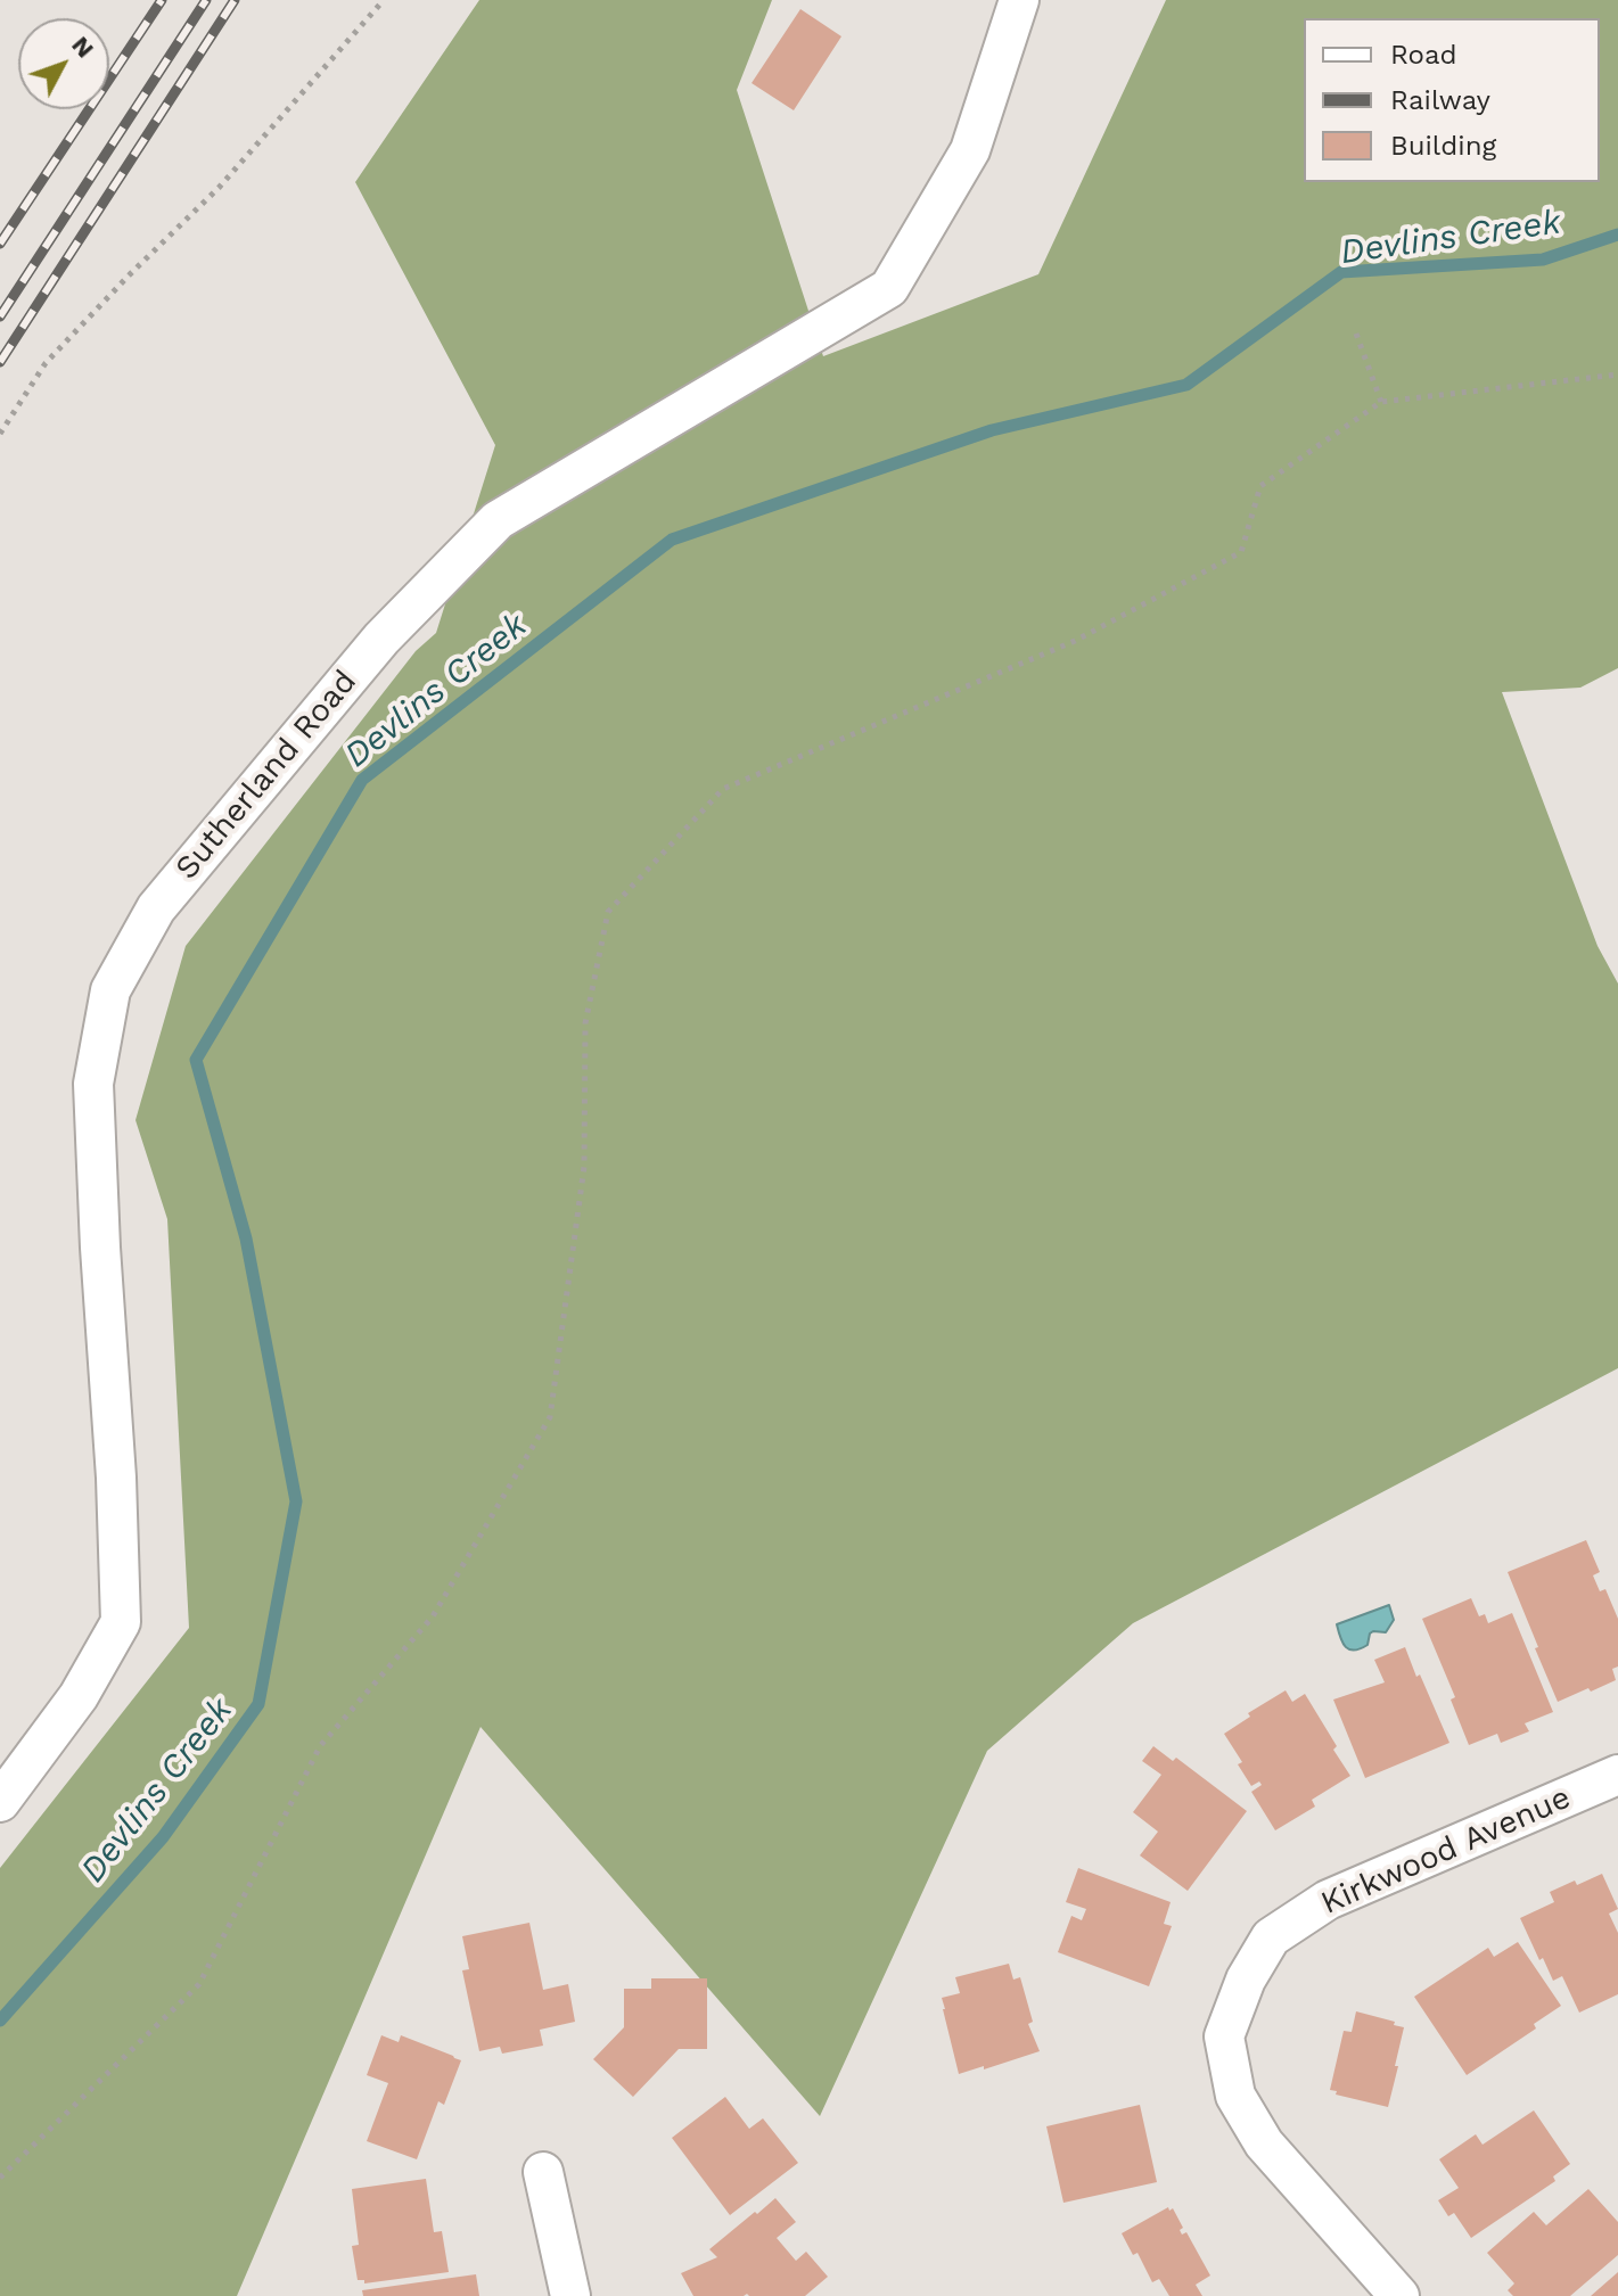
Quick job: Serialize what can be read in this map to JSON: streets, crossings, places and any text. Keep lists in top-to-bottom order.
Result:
{
  "streets": {
    "street": ["Sutherland Road", "Kirkwood Avenue"]
  },
  "water": ["Devlins Creek"],
  "legend": ["Road", "Railway", "Building"],
  "north": "top right"
}
